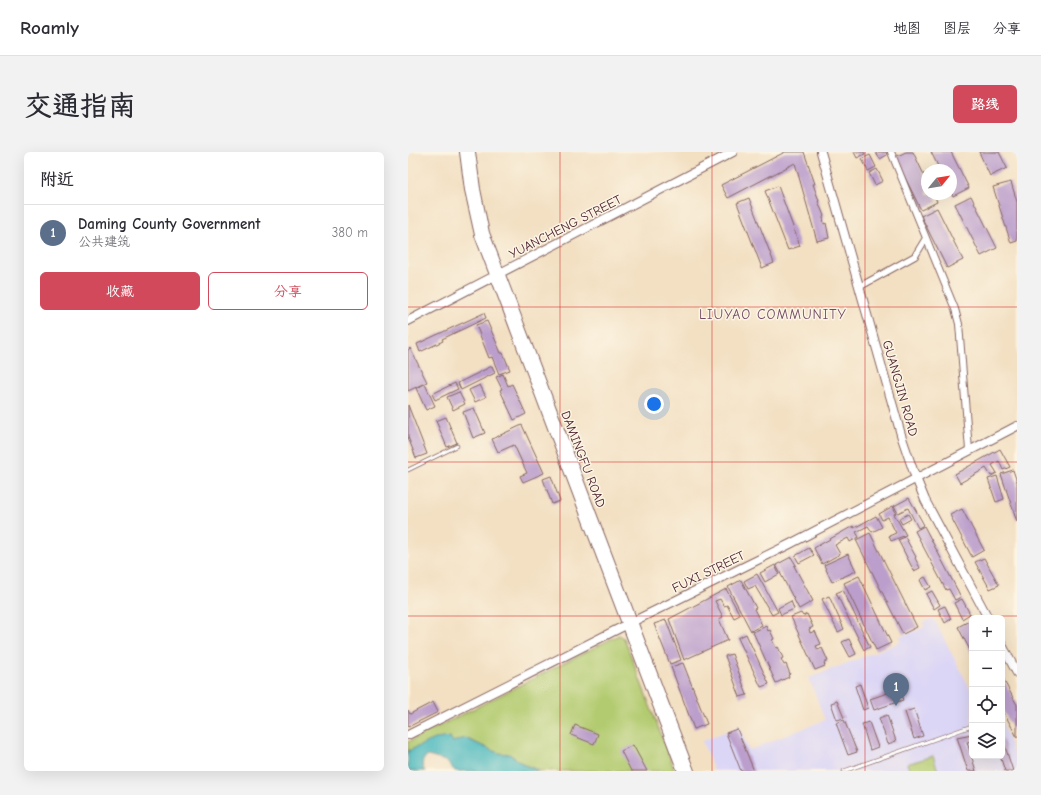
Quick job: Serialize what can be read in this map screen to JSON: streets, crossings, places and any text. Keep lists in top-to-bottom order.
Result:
{
  "streets": {
    "street": [
      "YUANCHENG STREET",
      "GUANGJIN ROAD",
      "DAMINGFU ROAD",
      "FUXI STREET"
    ]
  },
  "crossings": [
    ["YUANCHENG STREET", "DAMINGFU ROAD"],
    ["GUANGJIN ROAD", "FUXI STREET"],
    ["DAMINGFU ROAD", "FUXI STREET"]
  ],
  "districts": ["LIUYAO COMMUNITY"],
  "north": "top right",
  "page": {
    "header": "Roamly",
    "nav": ["地图", "图层", "分享"],
    "buttons": [
      "路线",
      ["收藏", "分享"]
    ],
    "title": "交通指南",
    "heading": "附近",
    "list": [
      {
        "mark": "1",
        "name": "Daming County Government",
        "note": "公共建筑",
        "value": "380 m"
      }
    ],
    "map_buttons": ["+", "−"],
    "pins": "1"
  }
}
